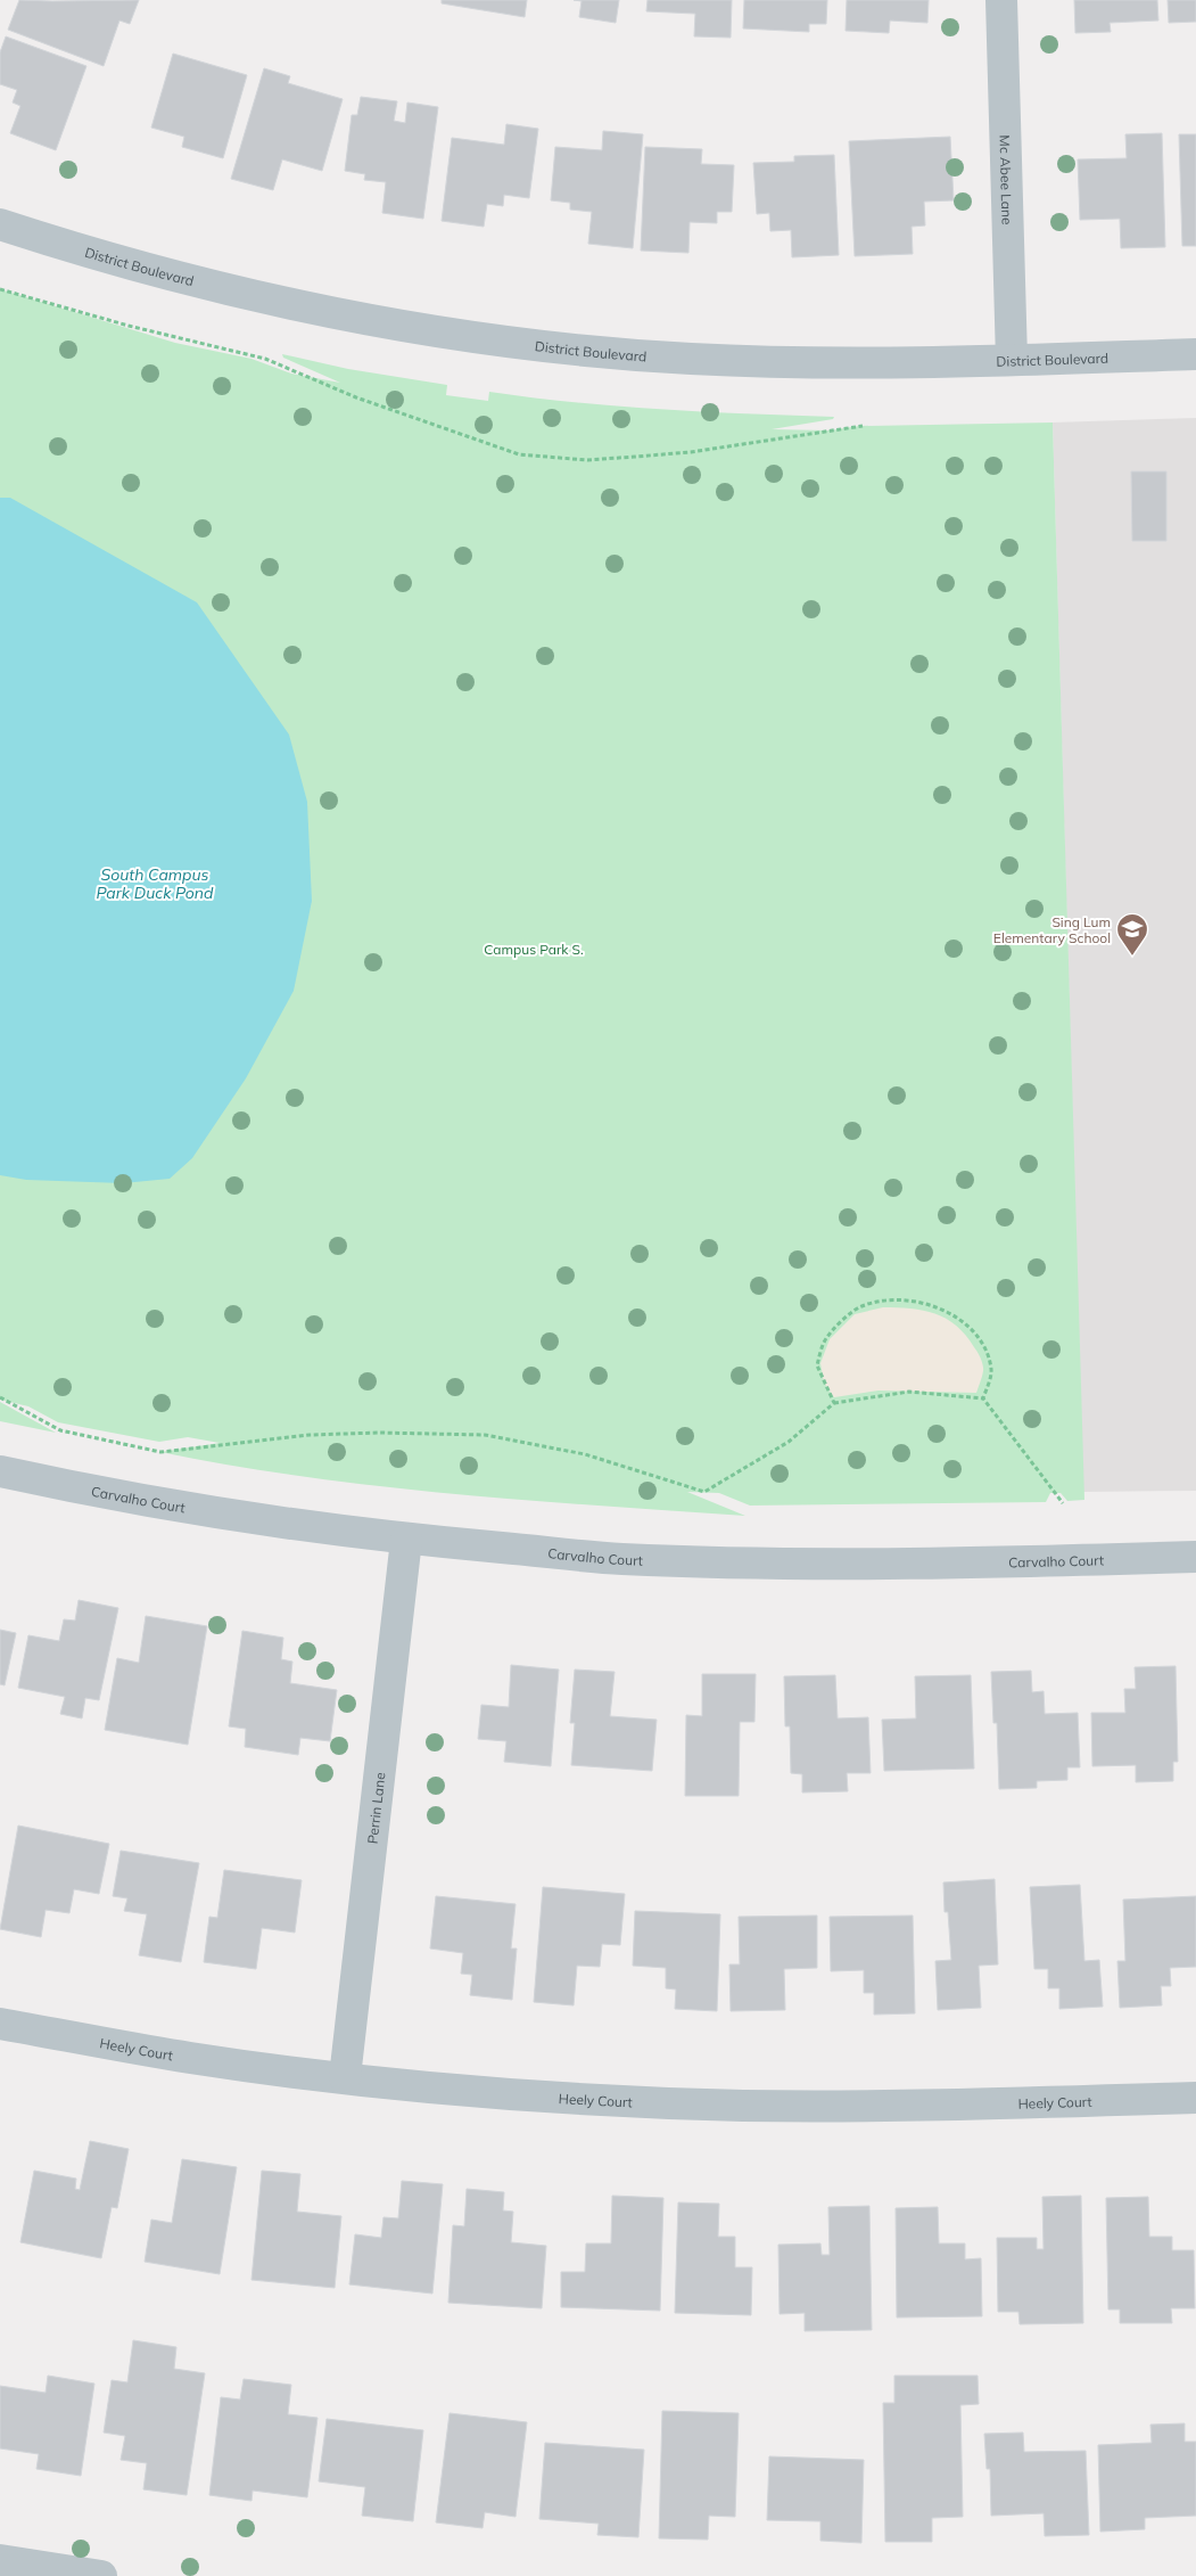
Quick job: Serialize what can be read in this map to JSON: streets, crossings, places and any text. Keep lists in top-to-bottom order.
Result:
{
  "streets": {
    "street": [
      "Mc Abee Lane",
      "District Boulevard",
      "Carvalho Court",
      "Perrin Lane",
      "Heely Court"
    ]
  },
  "crossings": [
    ["Mc Abee Lane", "District Boulevard"],
    ["Carvalho Court", "Perrin Lane"],
    ["Perrin Lane", "Heely Court"]
  ],
  "water": ["South Campus Park Duck Pond"],
  "parks": ["Campus Park S."],
  "places": {
    "school or university": ["Sing Lum Elementary School"]
  }
}
